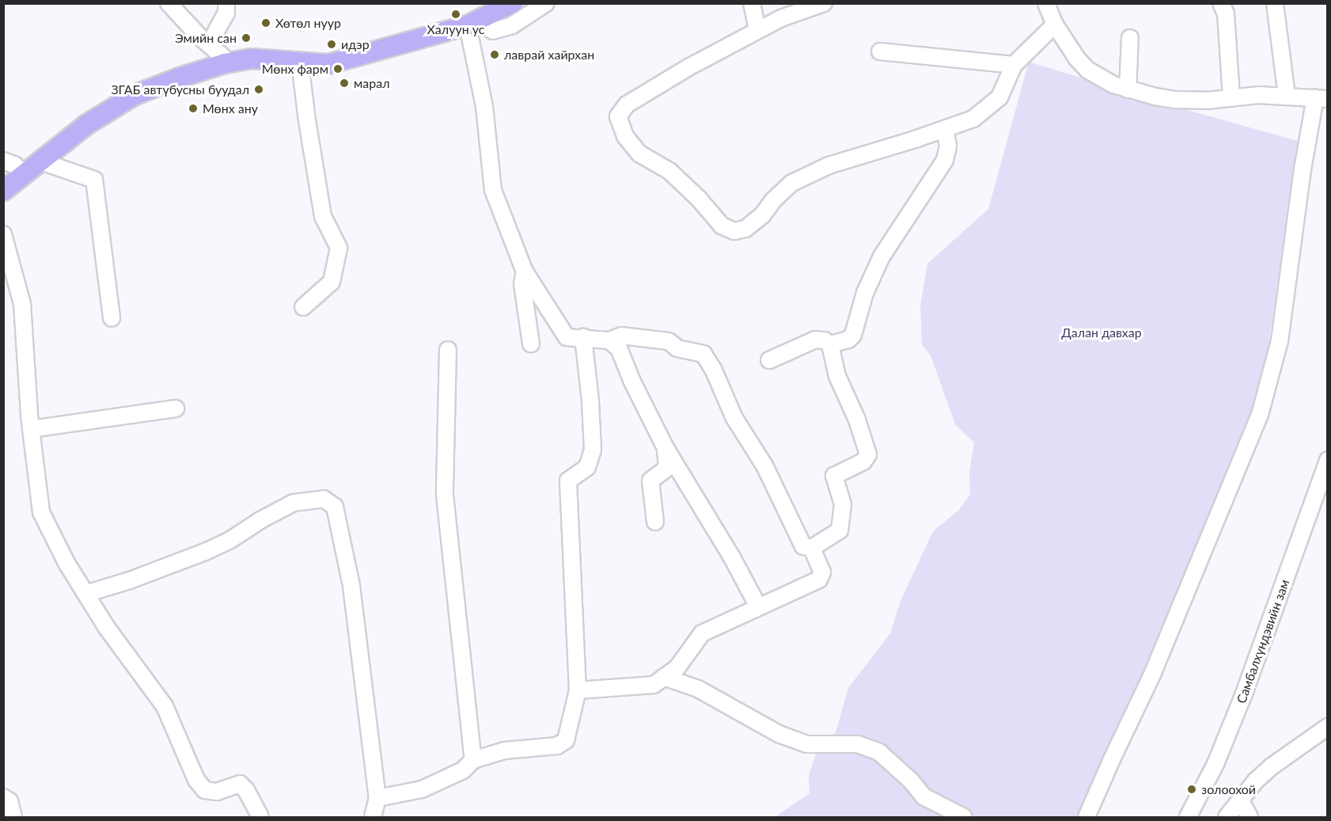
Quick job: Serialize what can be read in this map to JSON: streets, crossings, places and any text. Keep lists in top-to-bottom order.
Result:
{
  "streets": {
    "street": ["Самбалхүндэвийн зам"]
  },
  "parks": ["Далан давхар"],
  "places": [
    "Халуун ус",
    "Хөтөл нуур",
    "Эмийн сан",
    "идэр",
    "лаврай хайрхан",
    "Мөнх фарм",
    "марал",
    "ЗГАБ автүбусны буудал",
    "Мөнх ану",
    "золоохой"
  ]
}
